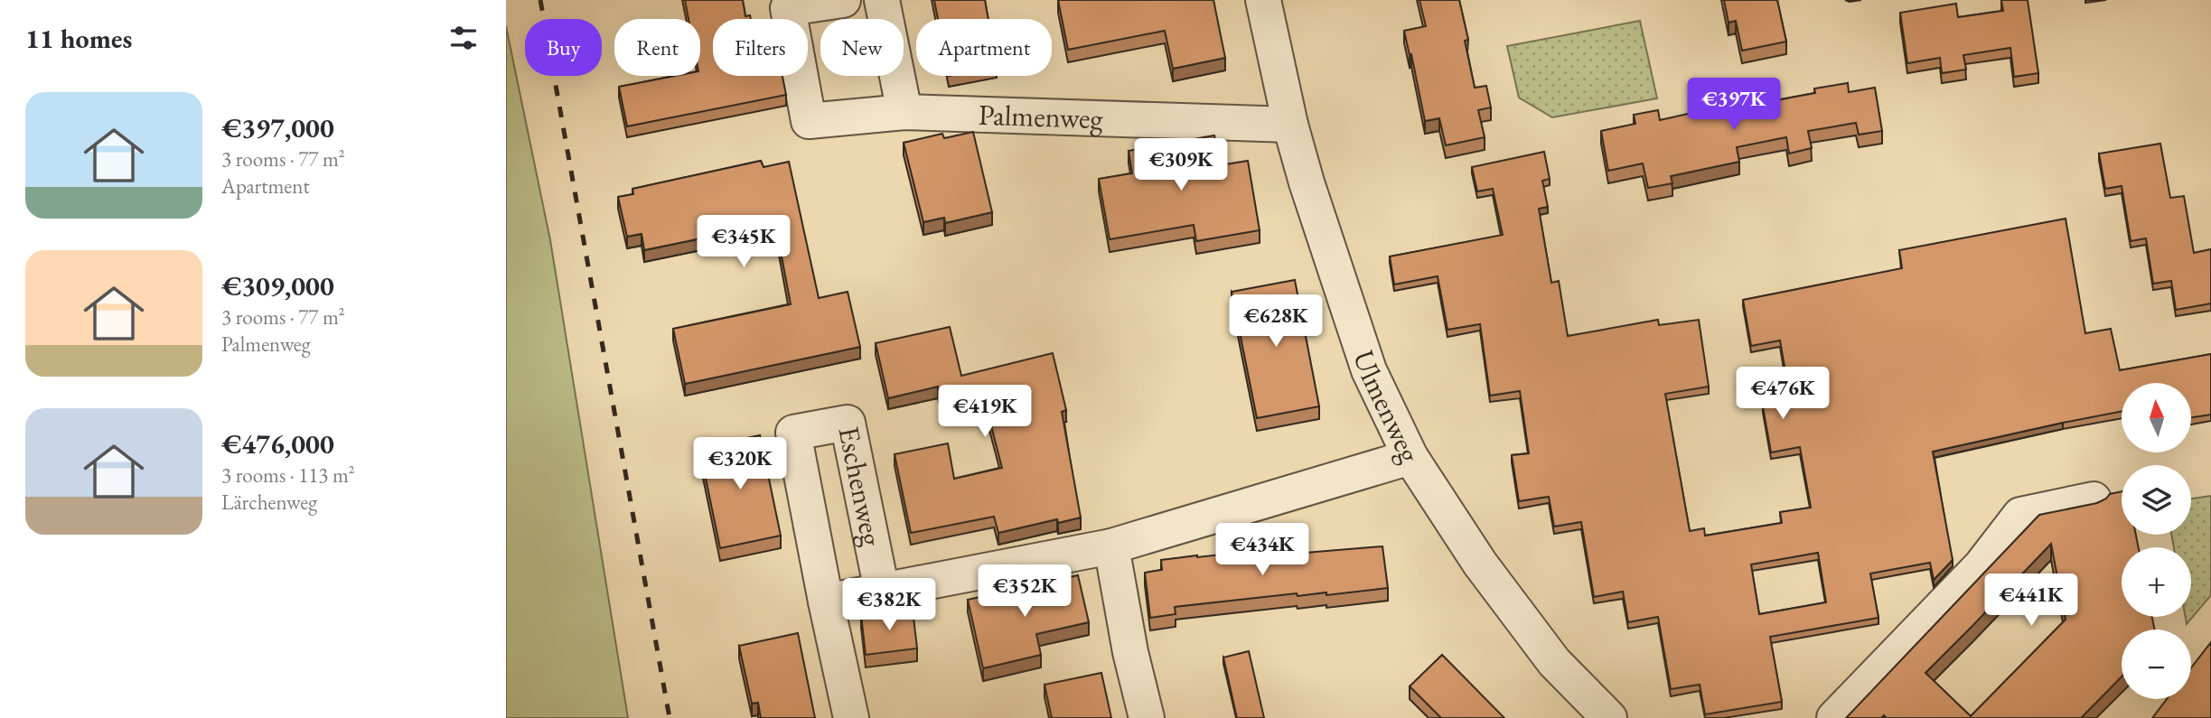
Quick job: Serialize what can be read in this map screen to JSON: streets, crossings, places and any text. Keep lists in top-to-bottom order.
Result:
{
  "streets": {
    "street": ["Palmenweg", "Ulmenweg", "Eschenweg"]
  },
  "crossings": [
    ["Palmenweg", "Ulmenweg"]
  ],
  "north": "top",
  "page": {
    "heading": "11 homes",
    "chip": [
      "Buy",
      "Rent",
      "Filters",
      "New",
      "Apartment"
    ],
    "list": [
      {
        "name": "€397,000",
        "note": "3 rooms · 77 m² · Apartment"
      },
      {
        "name": "€309,000",
        "note": "3 rooms · 77 m² · Palmenweg"
      },
      {
        "name": "€476,000",
        "note": "3 rooms · 113 m² · Lärchenweg"
      }
    ],
    "price": [
      "€397K",
      "€309K",
      "€345K",
      "€628K",
      "€476K",
      "€419K",
      "€320K",
      "€434K",
      "€352K",
      "€441K",
      "€382K"
    ],
    "map_buttons": ["+", "−"]
  }
}
